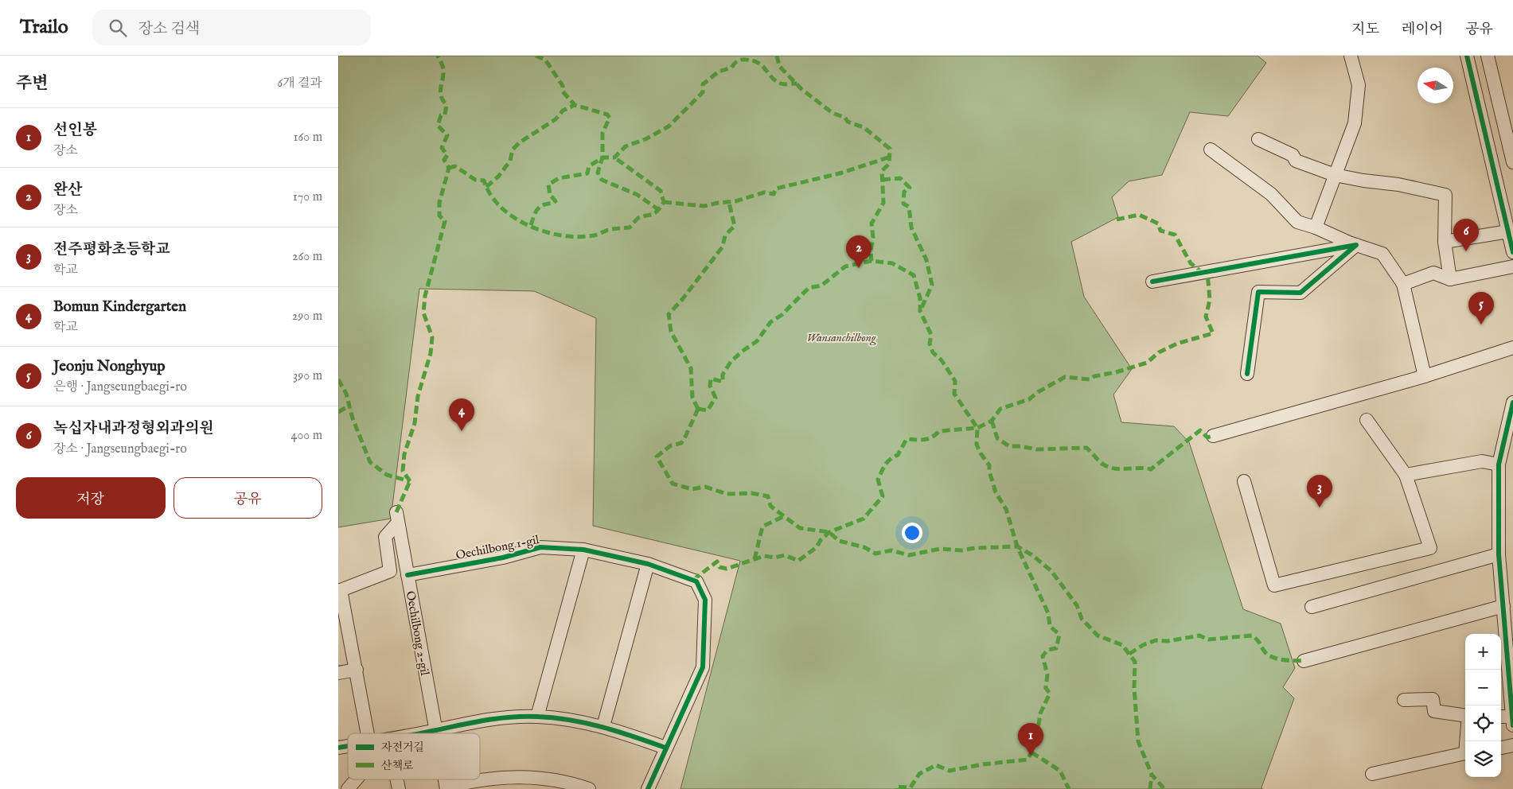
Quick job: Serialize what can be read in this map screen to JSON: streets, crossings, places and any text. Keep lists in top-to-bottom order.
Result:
{
  "streets": {
    "street": ["Oechilbong 1-gil", "Oechilbong 2-gil"]
  },
  "crossings": [
    ["Oechilbong 1-gil", "Oechilbong 2-gil"]
  ],
  "parks": ["Wansanchilbong"],
  "legend": ["자전거길", "산책로"],
  "north": "left",
  "page": {
    "header": "Trailo",
    "search": "장소 검색",
    "nav": ["지도", "레이어", "공유"],
    "heading": ["주변", "6개 결과"],
    "list": [
      {
        "mark": "1",
        "name": "선인봉",
        "note": "장소",
        "value": "160 m"
      },
      {
        "mark": "2",
        "name": "완산",
        "note": "장소",
        "value": "170 m"
      },
      {
        "mark": "3",
        "name": "전주평화초등학교",
        "note": "학교",
        "value": "260 m"
      },
      {
        "mark": "4",
        "name": "Bomun Kindergarten",
        "note": "학교",
        "value": "290 m"
      },
      {
        "mark": "5",
        "name": "Jeonju Nonghyup",
        "note": "은행 · Jangseungbaegi-ro",
        "value": "390 m"
      },
      {
        "mark": "6",
        "name": "녹십자내과정형외과의원",
        "note": "장소 · Jangseungbaegi-ro",
        "value": "400 m"
      }
    ],
    "pins": [
      "6",
      "2",
      "5",
      "4",
      "3",
      "1"
    ],
    "buttons": ["저장", "공유"],
    "map_buttons": ["+", "−"]
  }
}
